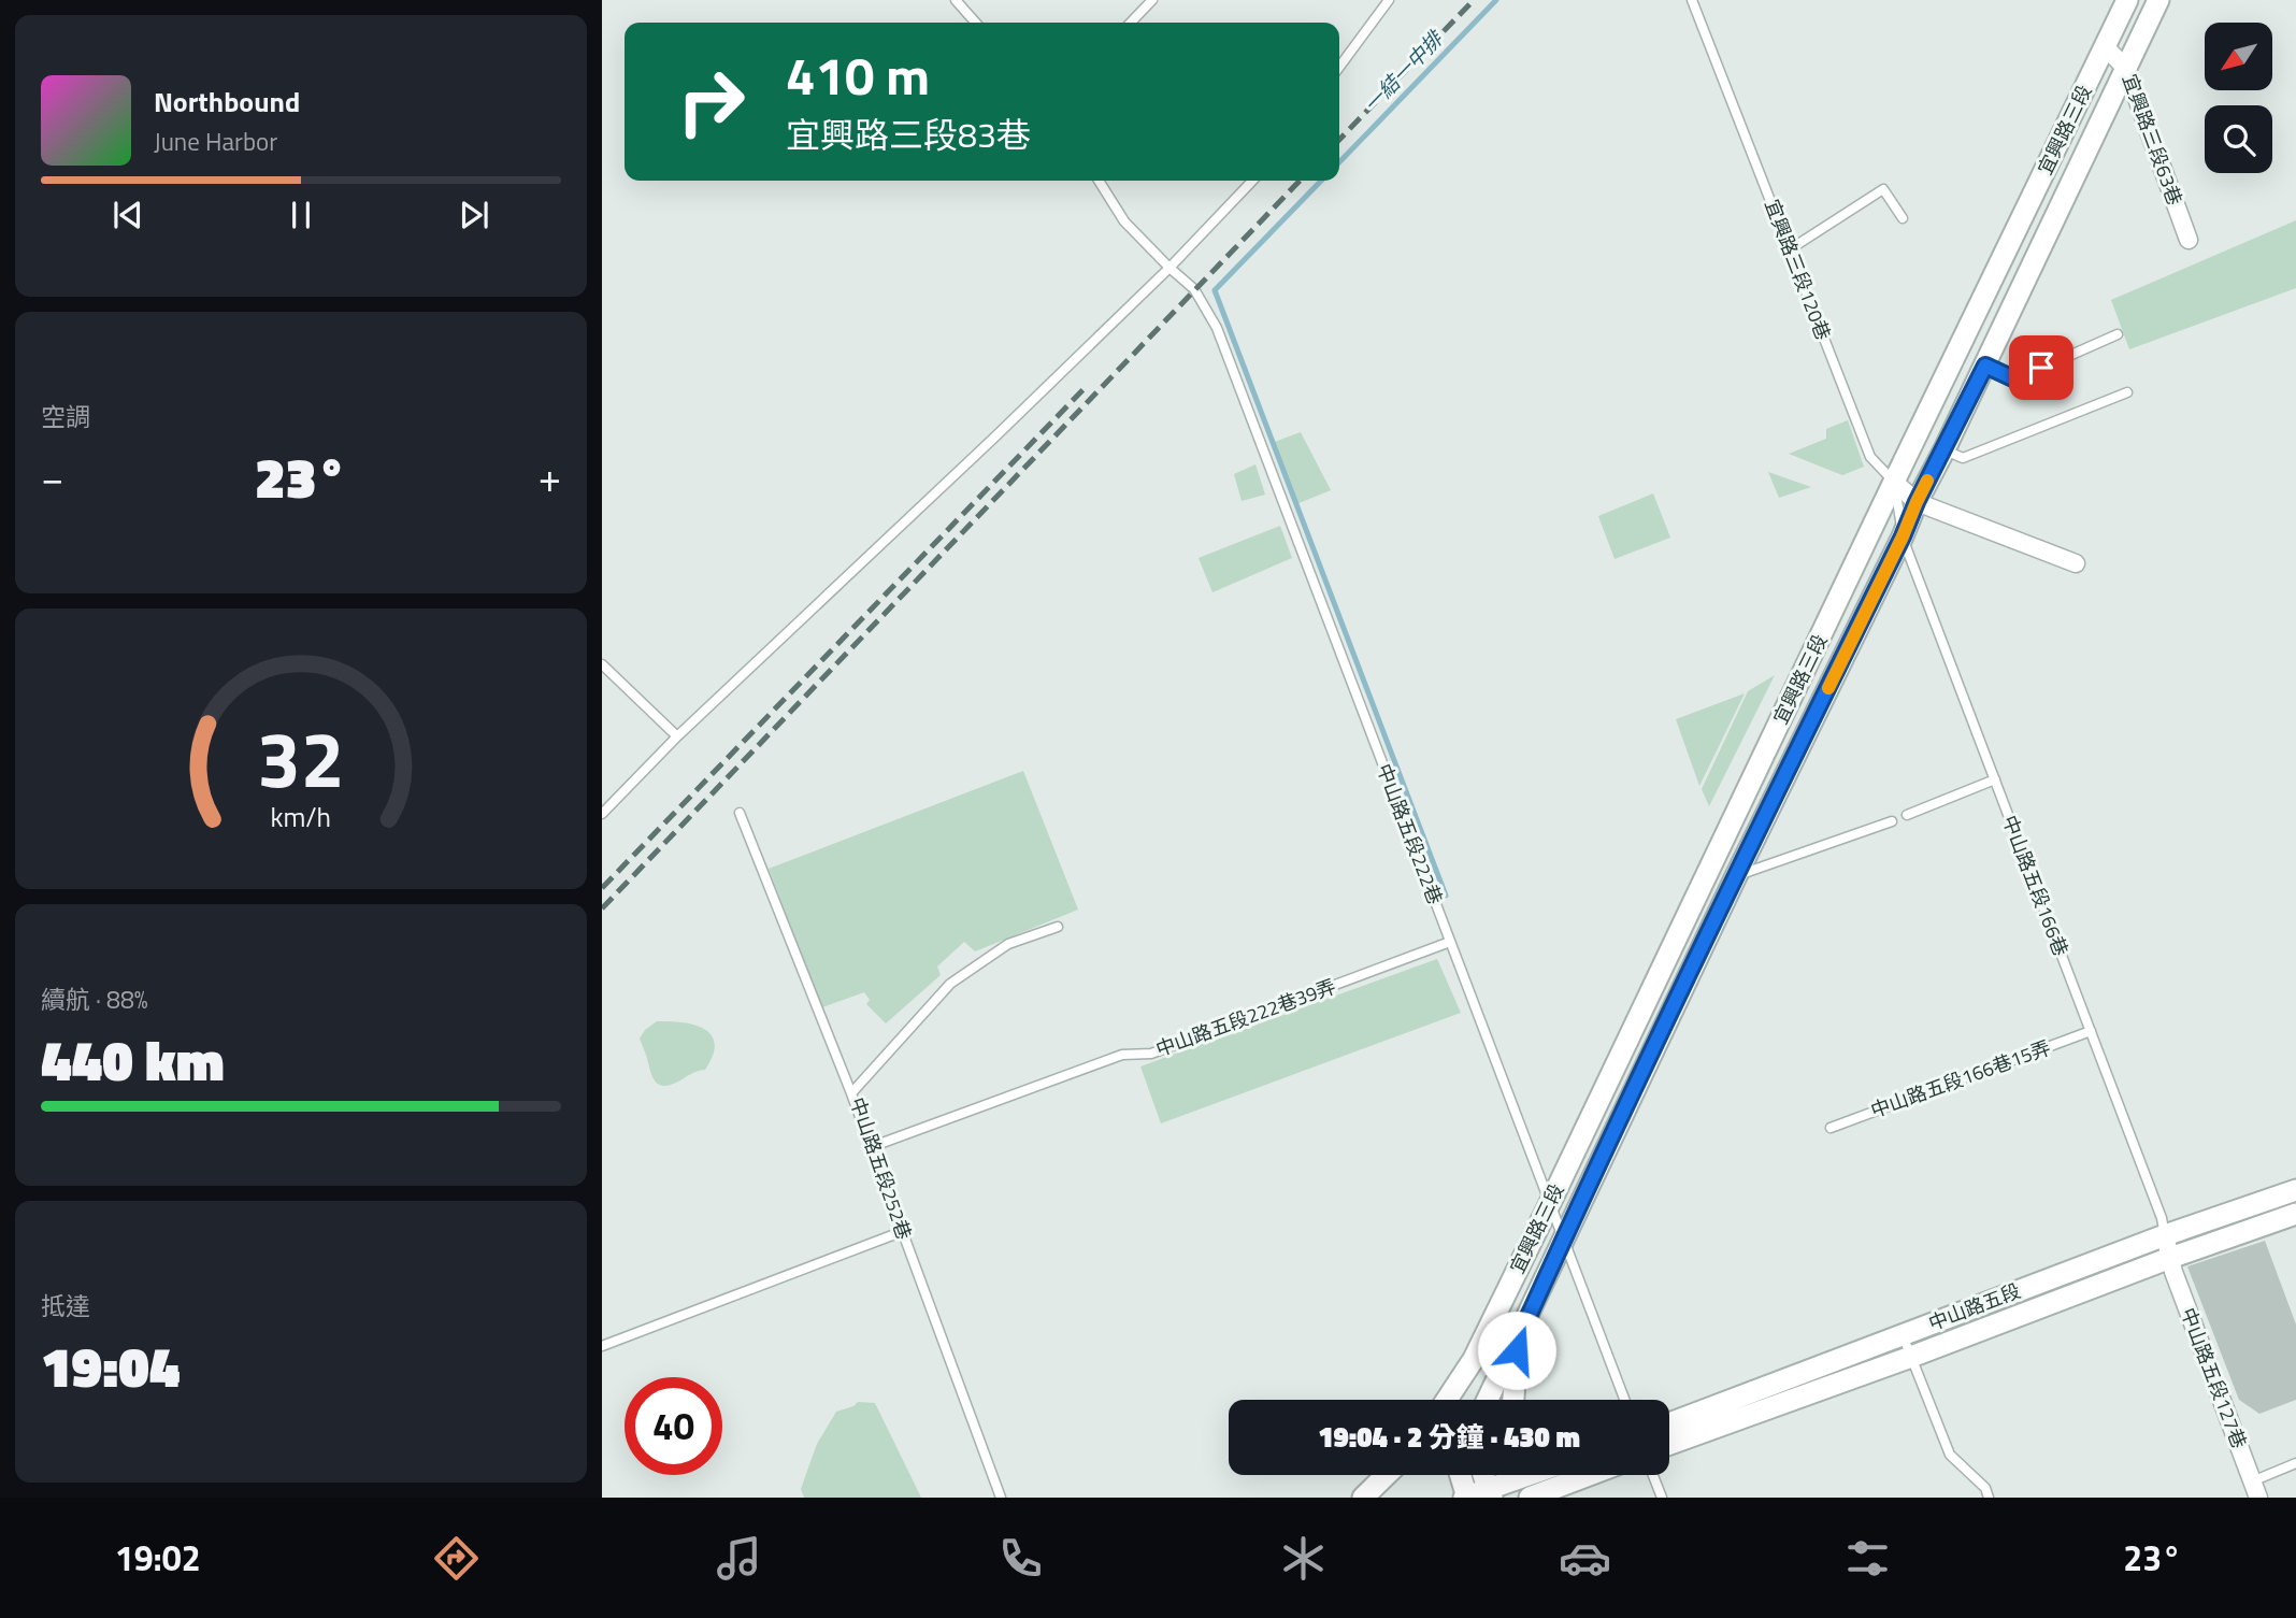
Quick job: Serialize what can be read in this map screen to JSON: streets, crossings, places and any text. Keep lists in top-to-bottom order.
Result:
{
  "streets": {
    "street": [
      "宜興路三段",
      "宜興路三段63巷",
      "中山路五段",
      "中山路五段127巷"
    ],
    "lane": [
      "宜興路三段120巷",
      "中山路五段222巷",
      "中山路五段166巷",
      "中山路五段222巷39弄",
      "中山路五段166巷15弄",
      "中山路五段252巷"
    ]
  },
  "crossings": [
    ["宜興路三段", "宜興路三段63巷"],
    ["宜興路三段", "宜興路三段120巷"],
    ["宜興路三段", "中山路五段222巷"],
    ["宜興路三段", "中山路五段166巷"],
    ["中山路五段222巷", "中山路五段222巷39弄"],
    ["中山路五段166巷", "中山路五段166巷15弄"],
    ["中山路五段166巷", "中山路五段"],
    ["中山路五段166巷", "中山路五段127巷"],
    ["中山路五段222巷39弄", "中山路五段252巷"],
    ["中山路五段", "中山路五段127巷"]
  ],
  "water": ["一結一中排"],
  "north": "bottom left",
  "page": {
    "turn": ["410 m", "宜興路三段83巷"],
    "song": ["Northbound", "June Harbor"],
    "tile": [
      "空調",
      ["續航 · 88%", "440 km"],
      ["抵達", "19:04"]
    ],
    "heat": ["−", "23°", "+"],
    "limit": "40",
    "trip": "19:04 · 2 分鐘 · 430 m",
    "tabs": ["19:02", "23°"],
    "gauge": ["32", "km/h"]
  }
}
